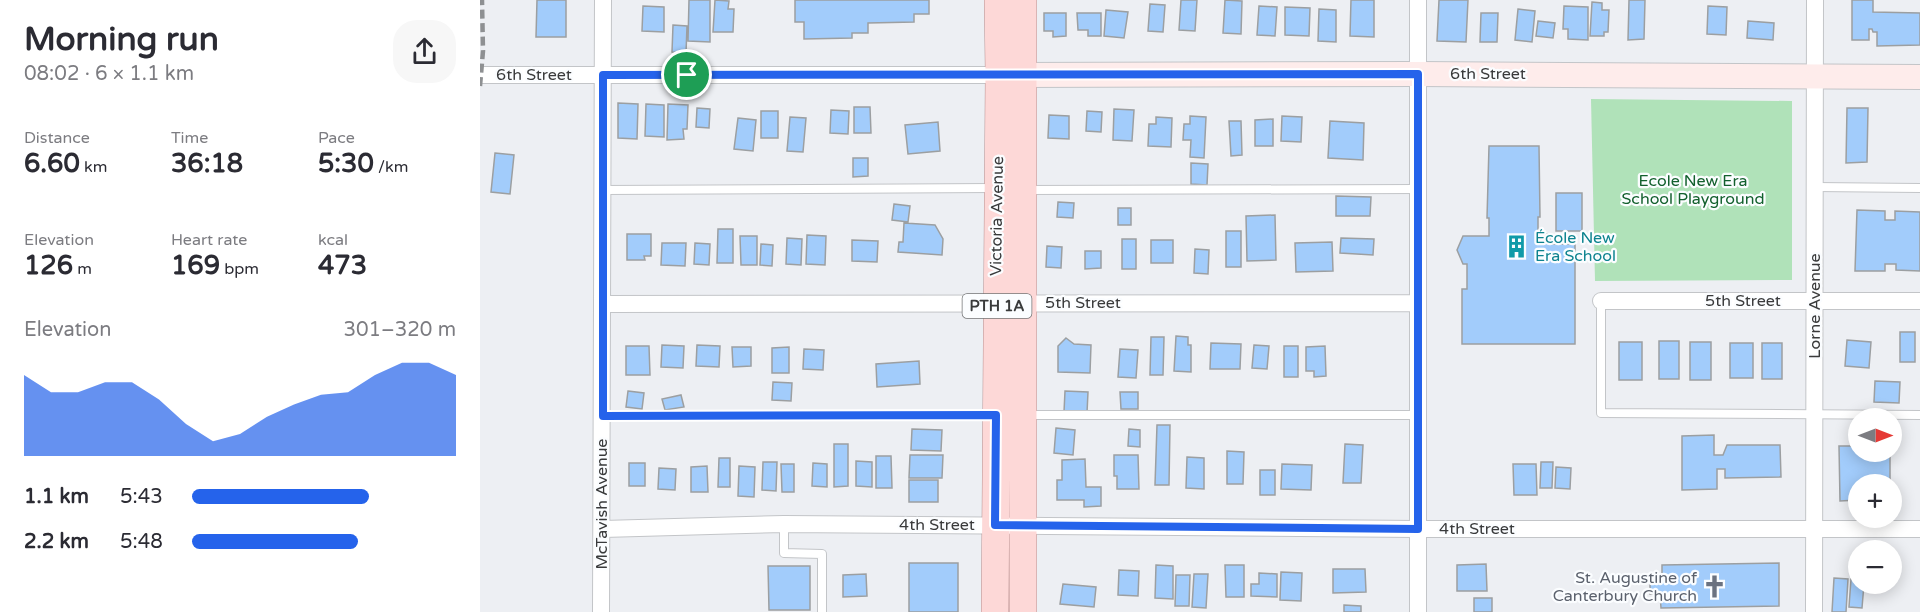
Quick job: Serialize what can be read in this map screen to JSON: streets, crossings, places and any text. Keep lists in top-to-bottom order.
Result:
{
  "streets": {
    "main road": ["Victoria Avenue", "PTH 1A"],
    "street": [
      "6th Street",
      "5th Street",
      "Lorne Avenue",
      "McTavish Avenue",
      "4th Street"
    ]
  },
  "crossings": [
    ["6th Street", "Victoria Avenue"],
    ["6th Street", "Lorne Avenue"],
    ["6th Street", "McTavish Avenue"],
    ["Victoria Avenue", "5th Street"],
    ["Victoria Avenue", "4th Street"],
    ["5th Street", "Lorne Avenue"],
    ["5th Street", "McTavish Avenue"],
    ["Lorne Avenue", "4th Street"],
    ["McTavish Avenue", "4th Street"]
  ],
  "parks": ["Ecole New Era School Playground"],
  "places": {
    "building": ["École New Era School"],
    "church": ["St. Augustine of Canterbury Church"]
  },
  "north": "right",
  "page": {
    "heading": ["Morning run", "08:02 · 6 × 1.1 km"],
    "stats": [
      ["Distance", "6.60 km"],
      ["Time", "36:18"],
      ["Pace", "5:30 /km"],
      ["Elevation", "126 m"],
      ["Heart rate", "169 bpm"],
      ["kcal", "473"]
    ],
    "chart": ["Elevation", "301–320 m"],
    "map_buttons": ["+", "−"],
    "list": [
      {
        "name": "1.1 km",
        "note": "5:43"
      },
      {
        "name": "2.2 km",
        "note": "5:48"
      }
    ]
  }
}
